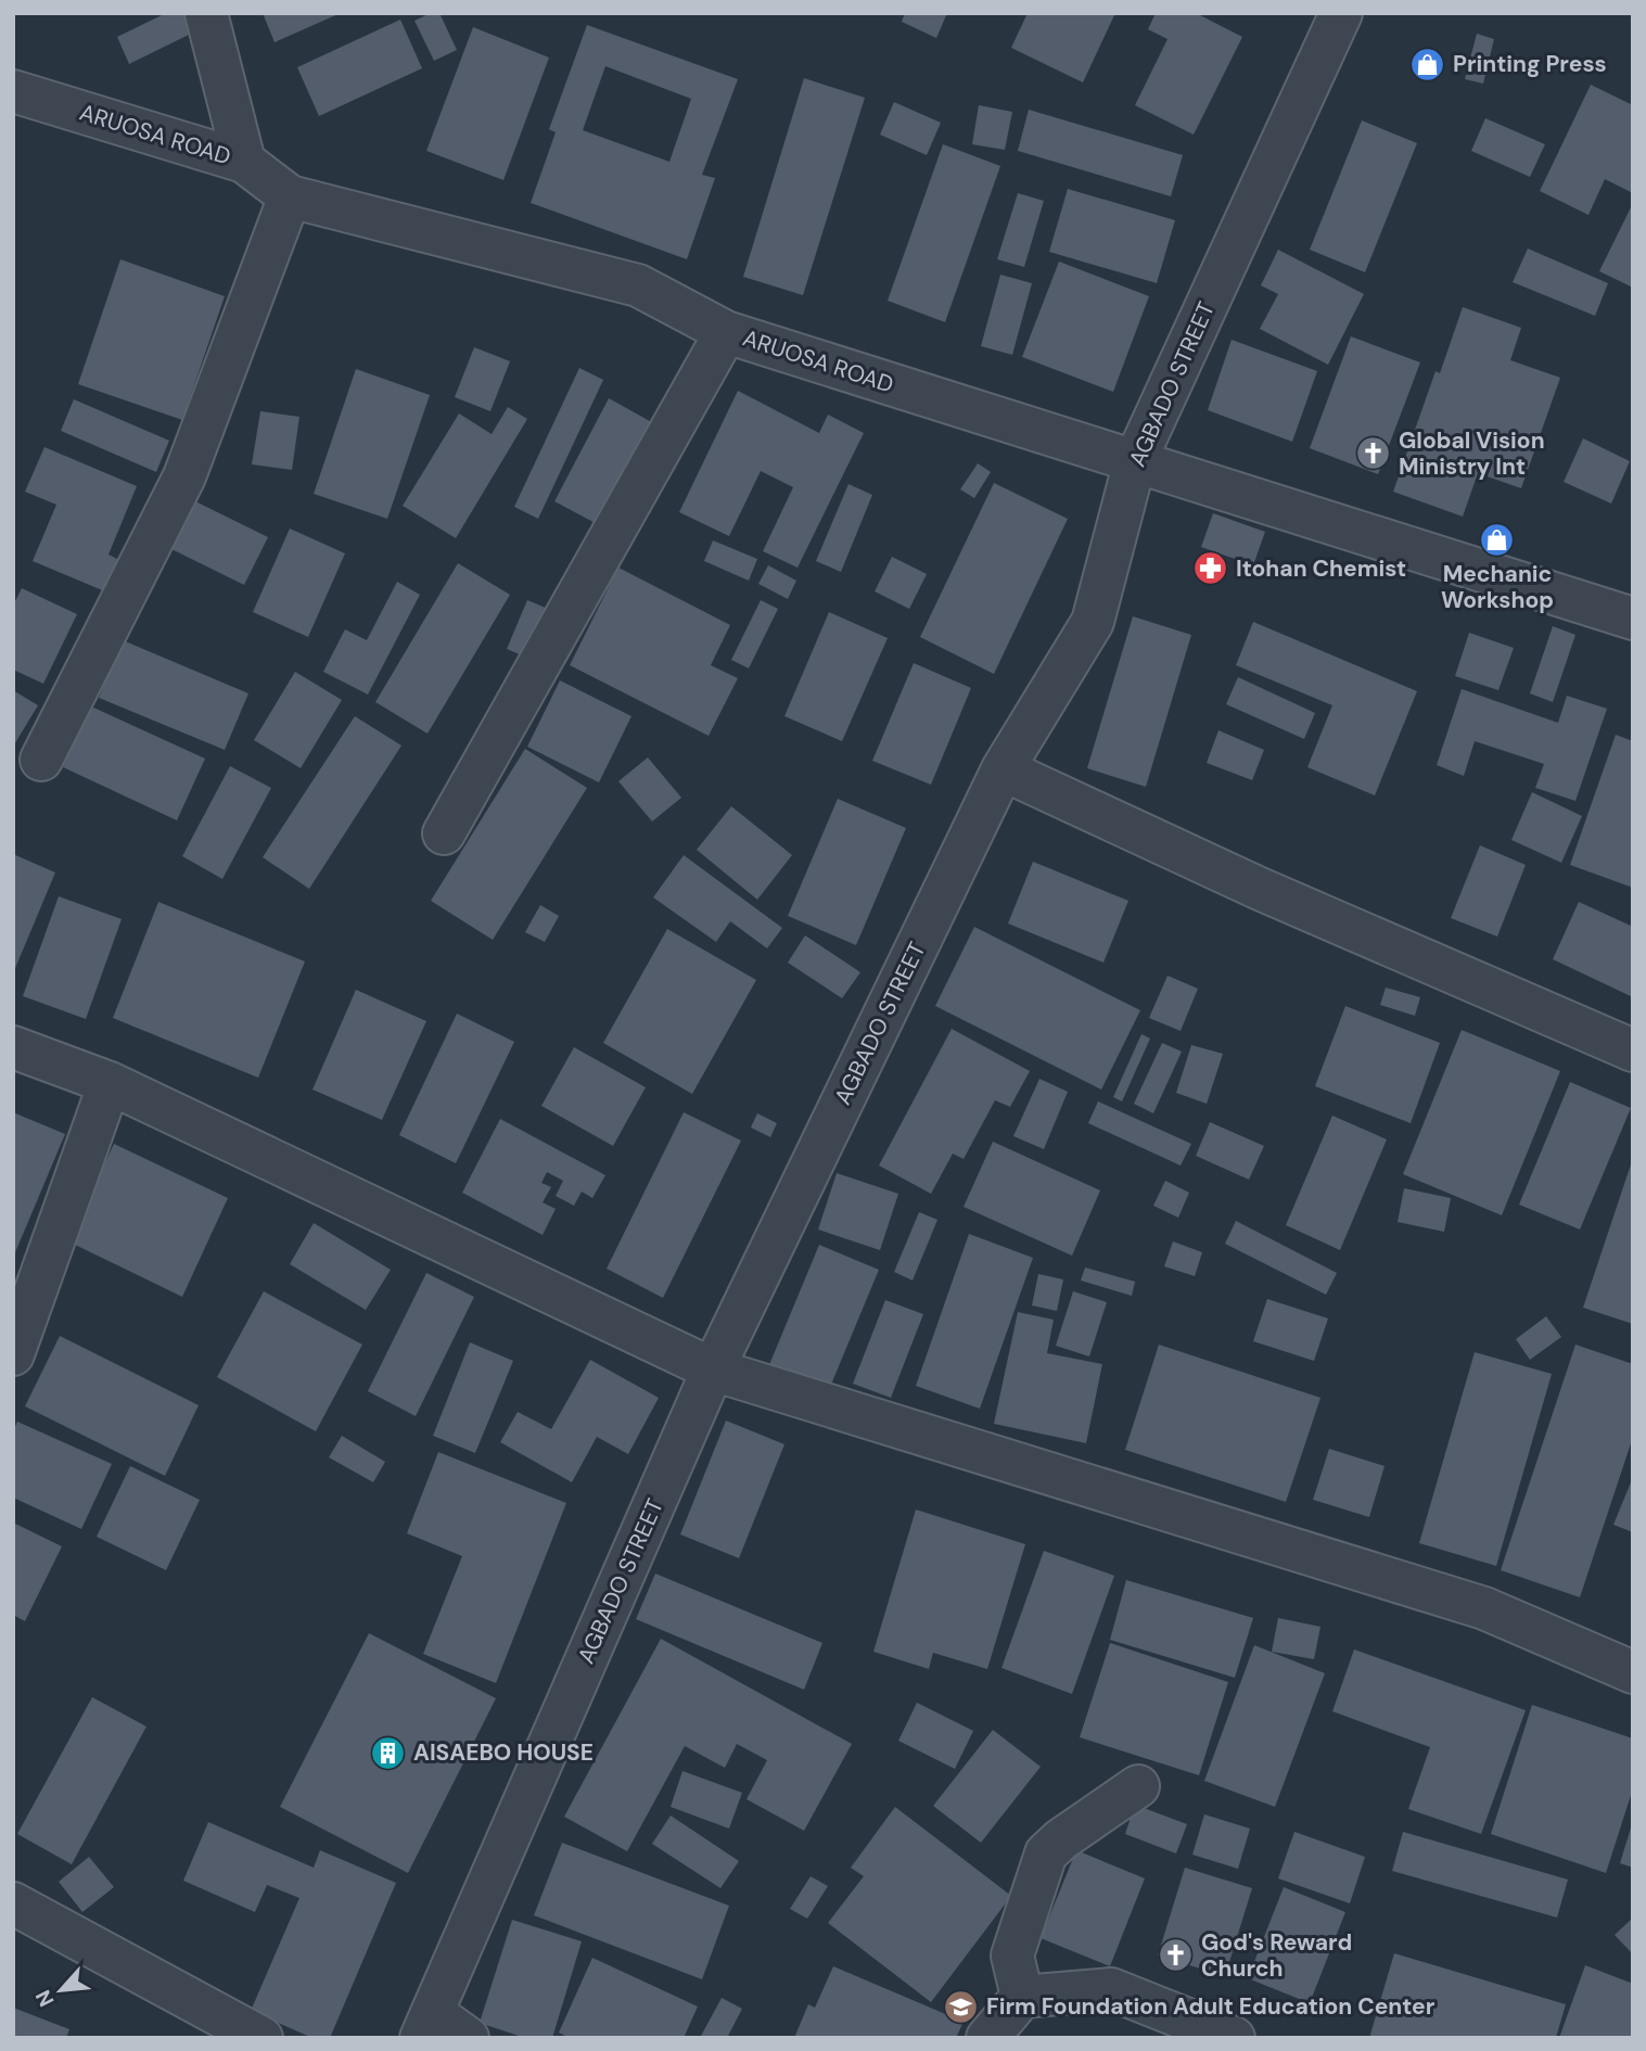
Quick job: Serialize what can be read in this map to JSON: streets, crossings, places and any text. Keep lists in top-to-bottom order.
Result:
{
  "streets": {
    "street": ["ARUOSA ROAD", "AGBADO STREET"]
  },
  "crossings": [
    ["ARUOSA ROAD", "AGBADO STREET"]
  ],
  "places": {
    "shop": ["Printing Press", "Mechanic Workshop"],
    "church": ["Global Vision Ministry Int", "God's Reward Church"],
    "pharmacy": ["Itohan Chemist"],
    "building": ["AISAEBO HOUSE"],
    "school or university": ["Firm Foundation Adult Education Center"]
  },
  "north": "bottom left"
}
